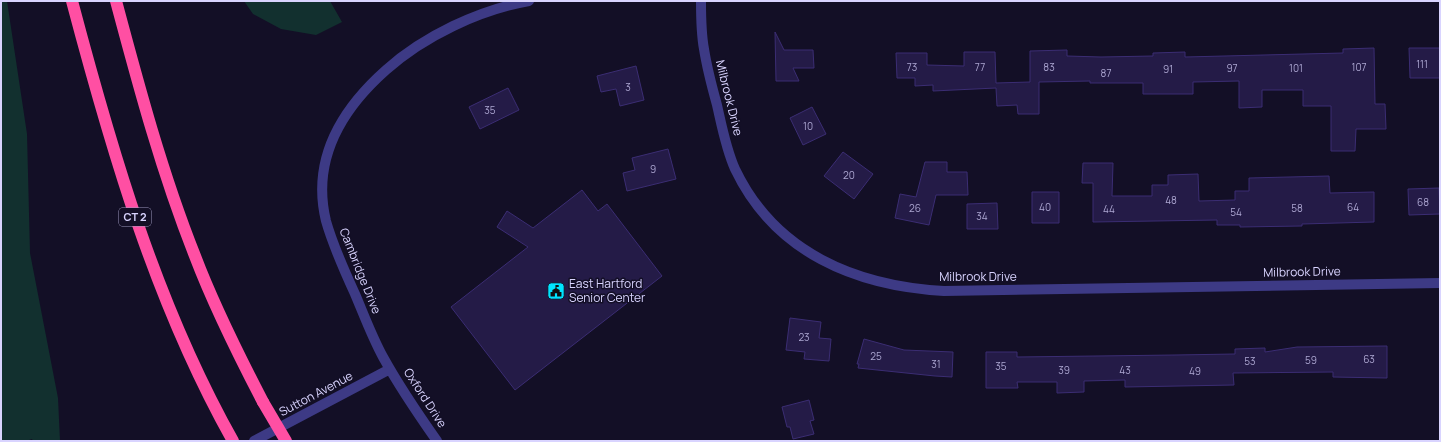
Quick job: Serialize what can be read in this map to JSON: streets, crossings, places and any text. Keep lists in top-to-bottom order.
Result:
{
  "streets": {
    "highway": ["CT 2"],
    "street": [
      "Milbrook Drive",
      "Cambridge Drive",
      "Sutton Avenue",
      "Oxford Drive"
    ]
  },
  "crossings": [
    ["Cambridge Drive", "Sutton Avenue"],
    ["Cambridge Drive", "Oxford Drive"],
    ["Sutton Avenue", "Oxford Drive"]
  ],
  "places": {
    "public building": ["East Hartford Senior Center"]
  },
  "house_numbers": [
    "111",
    "73",
    "77",
    "83",
    "107",
    "97",
    "101",
    "91",
    "87",
    "3",
    "35",
    "10",
    "9",
    "20",
    "48",
    "68",
    "40",
    "64",
    "26",
    "58",
    "44",
    "54",
    "34",
    "23",
    "25",
    "63",
    "59",
    "53",
    "31",
    "35",
    "39",
    "43",
    "49"
  ]
}
